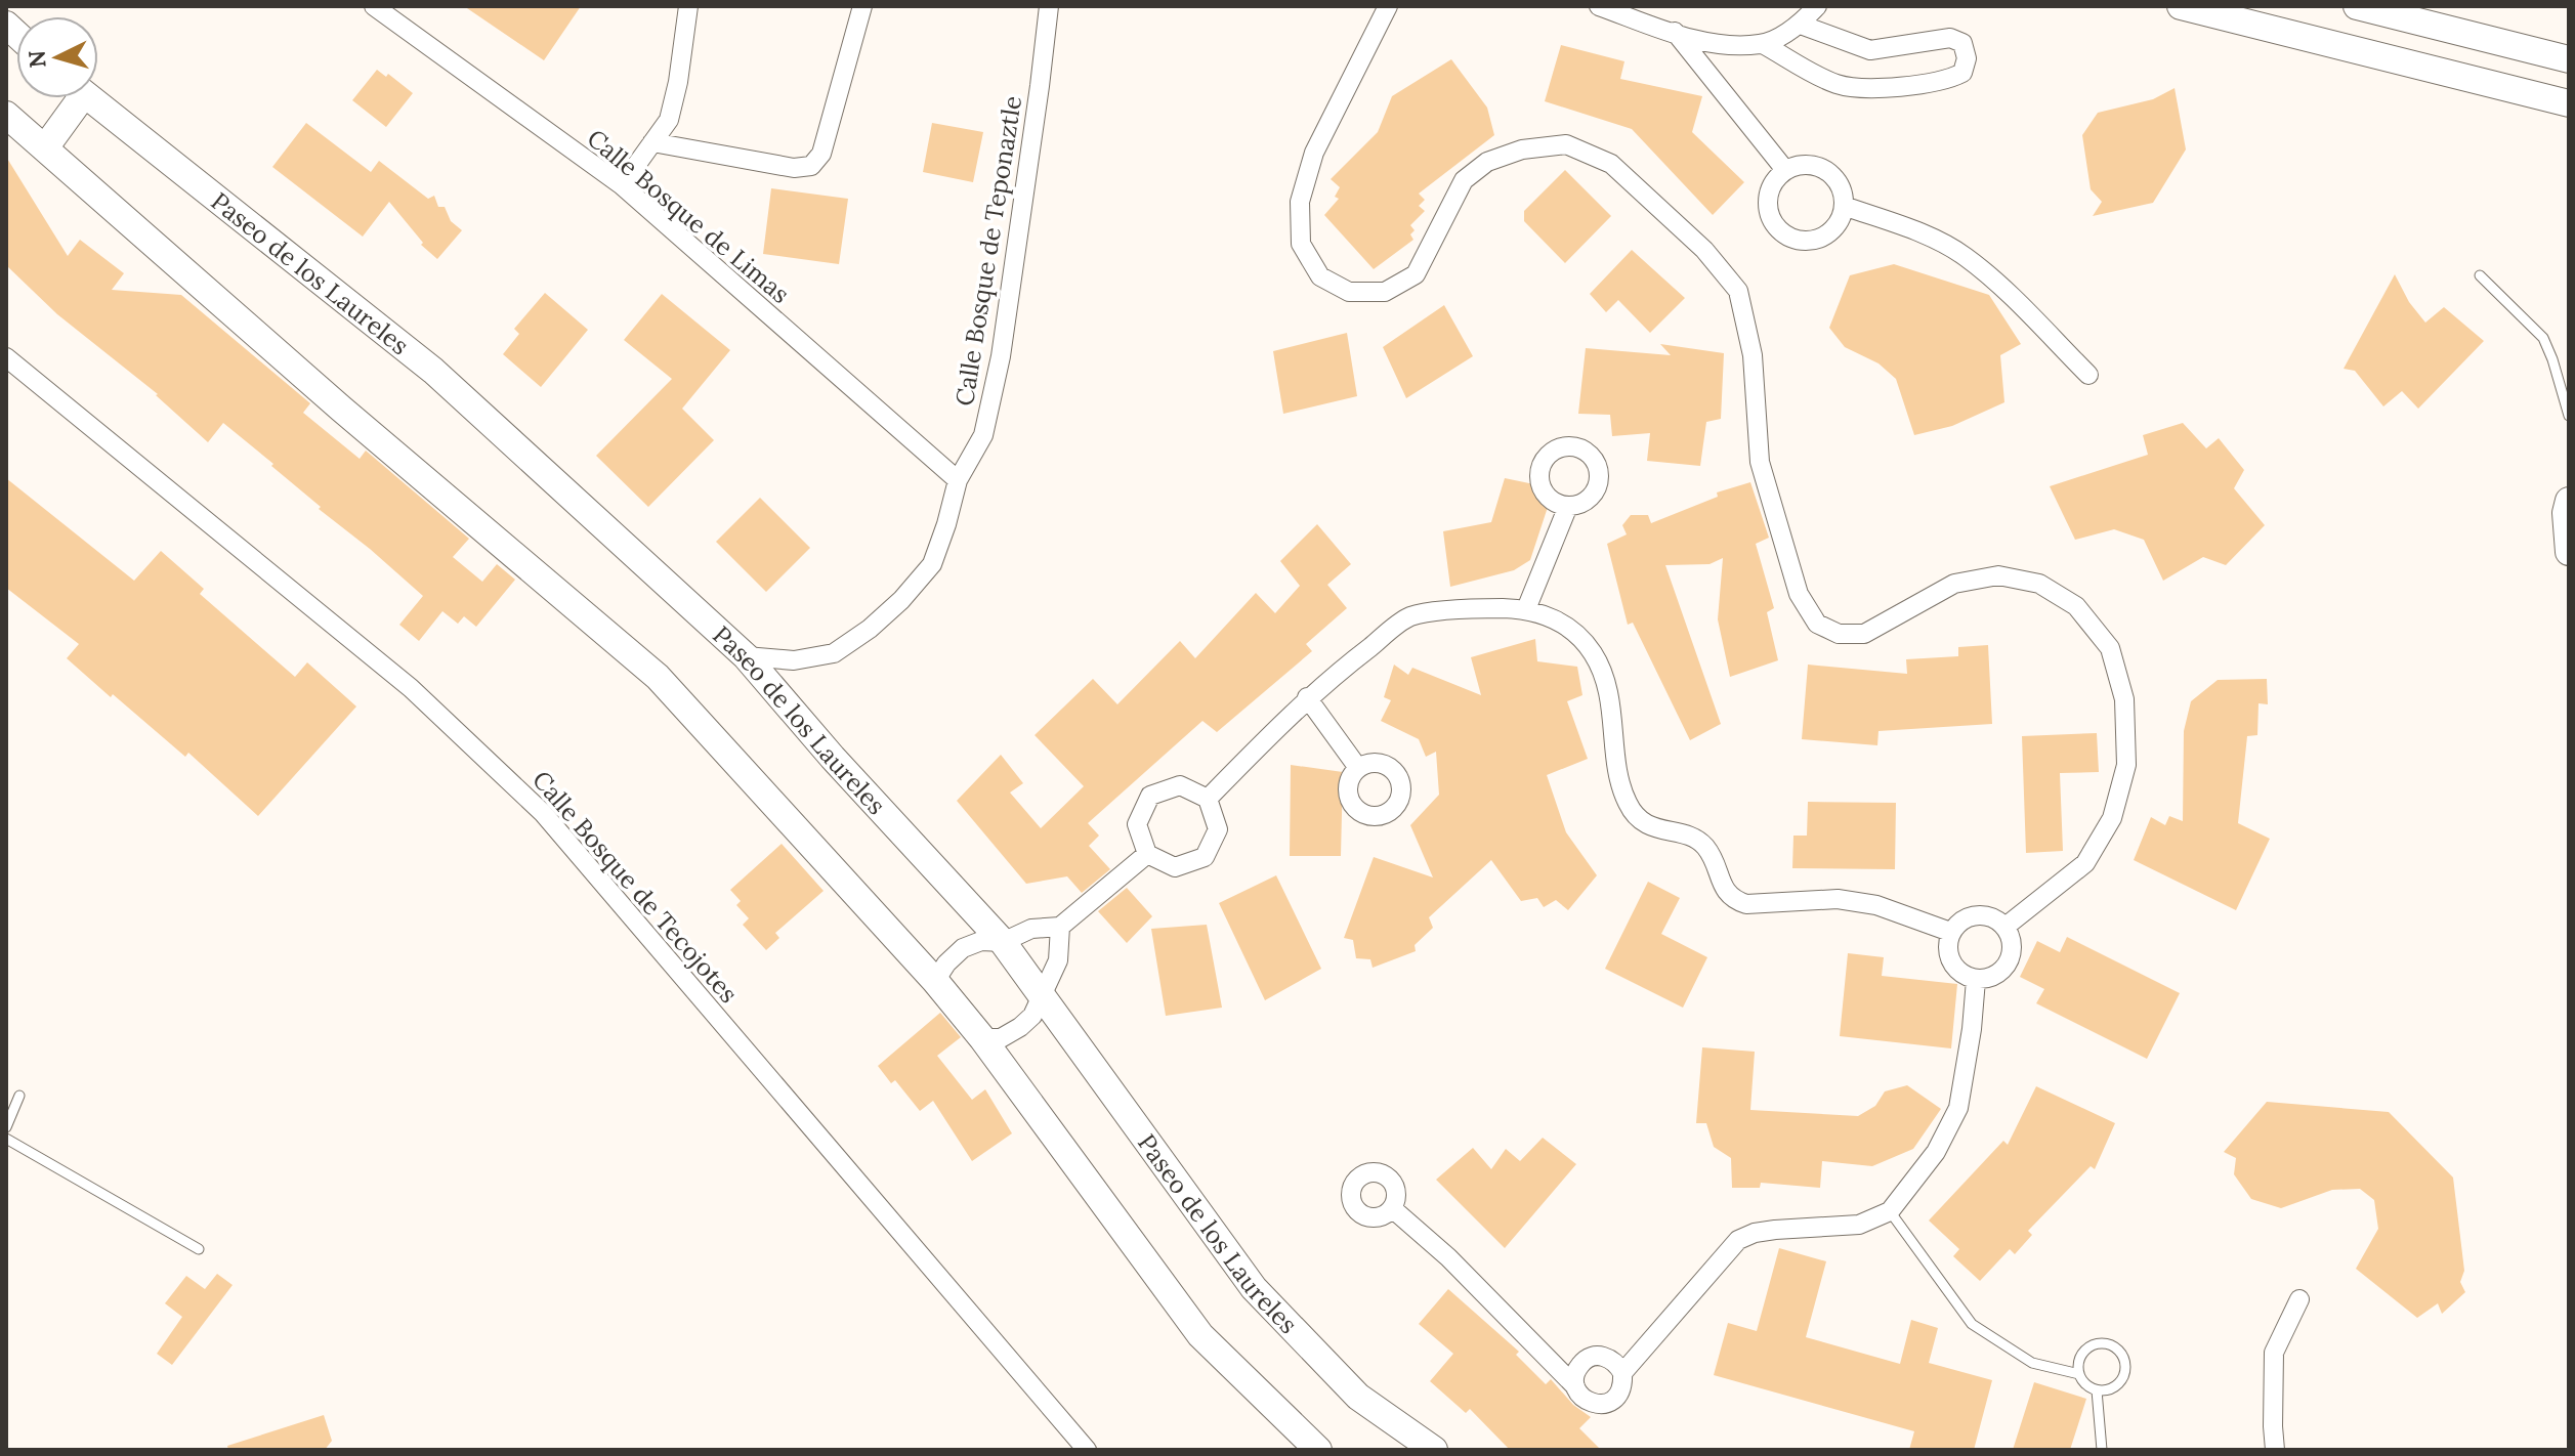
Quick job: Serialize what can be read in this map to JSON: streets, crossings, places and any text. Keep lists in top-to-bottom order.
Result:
{
  "streets": {
    "main road": ["Paseo de los Laureles"],
    "street": ["Calle Bosque de Limas", "Calle Bosque de Teponaztle", "Calle Bosque de Tecojotes"]
  },
  "crossings": [
    ["Calle Bosque de Limas", "Calle Bosque de Teponaztle"],
    ["Calle Bosque de Teponaztle", "Paseo de los Laureles"]
  ],
  "north": "left"
}
